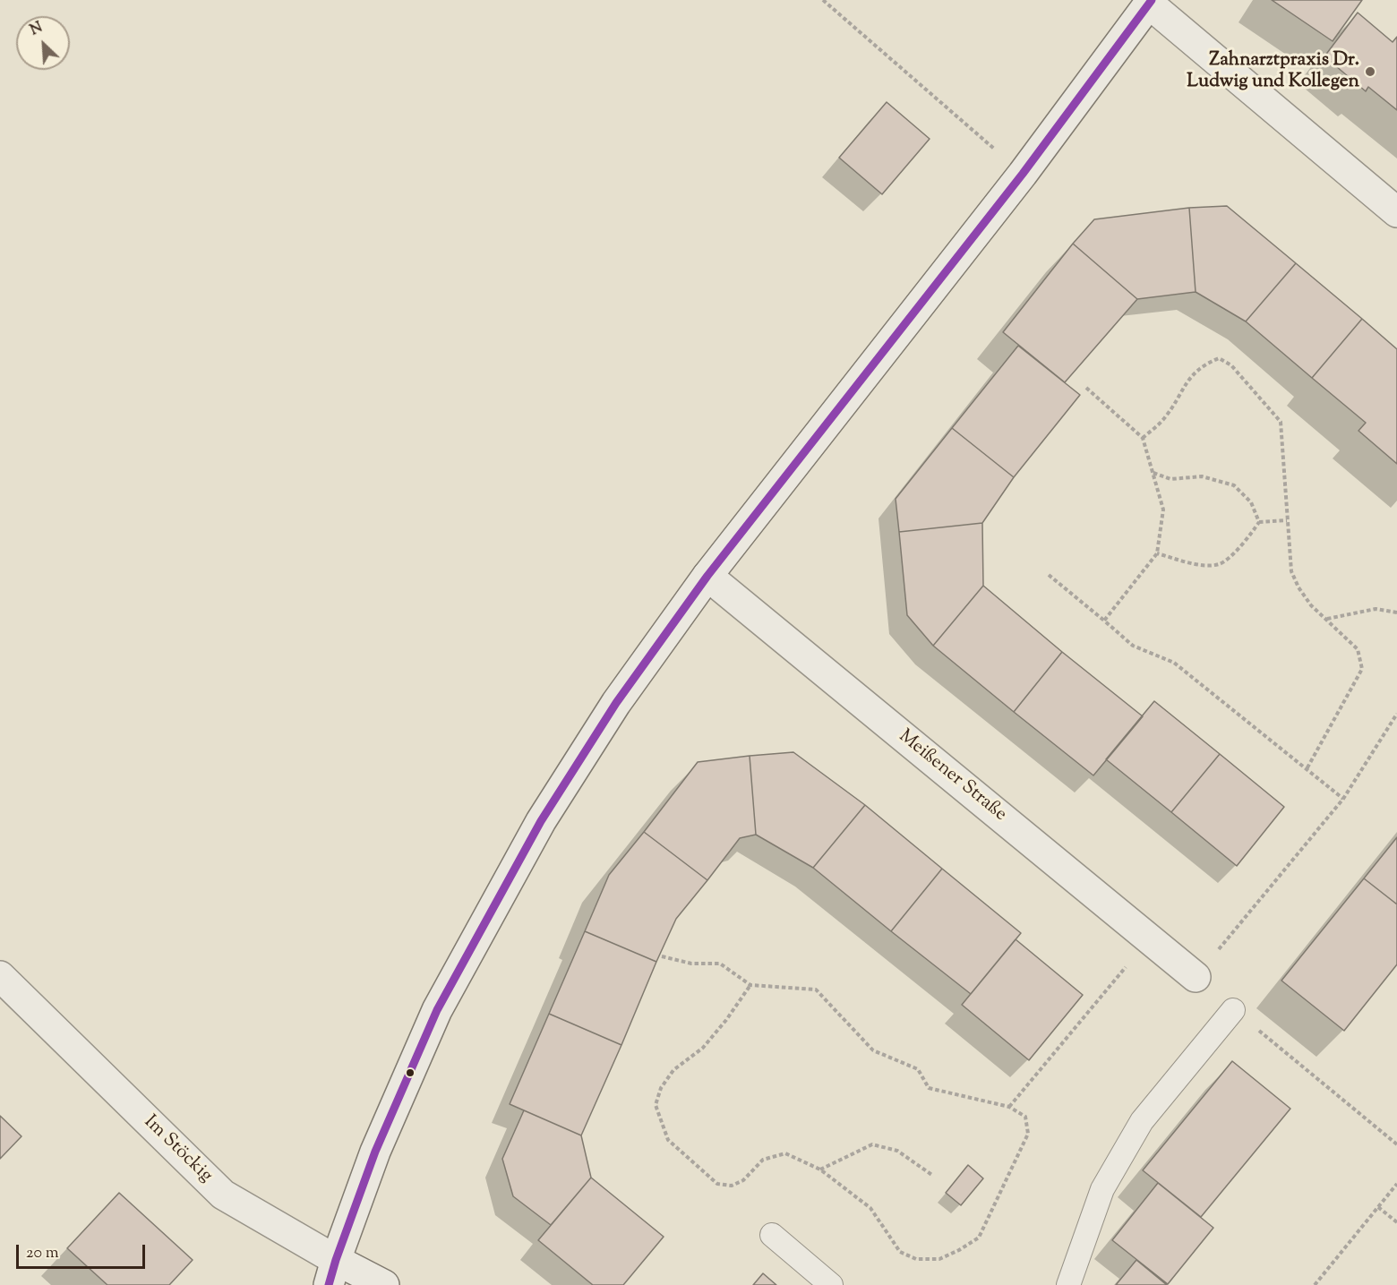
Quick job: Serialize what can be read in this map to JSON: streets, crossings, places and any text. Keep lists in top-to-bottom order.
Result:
{
  "streets": {
    "main road": ["Meißener Straße", "Im Stöckig"]
  },
  "places": ["Zahnarztpraxis Dr. Ludwig und Kollegen"],
  "scale_bar": "20 m",
  "north": "top left"
}
